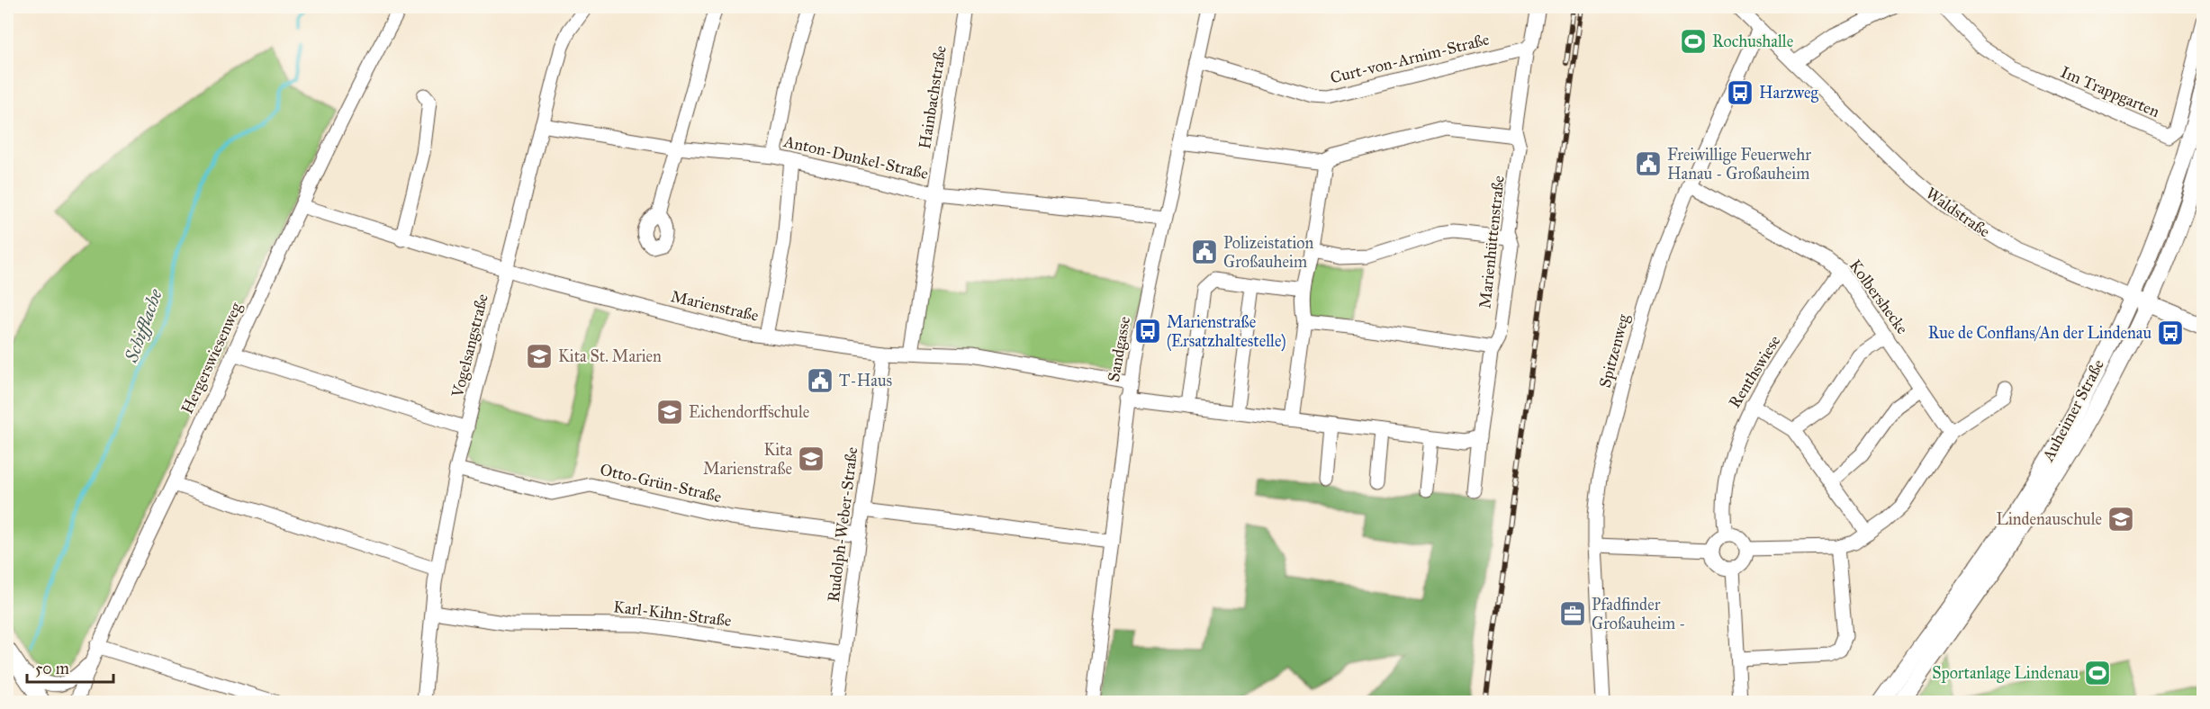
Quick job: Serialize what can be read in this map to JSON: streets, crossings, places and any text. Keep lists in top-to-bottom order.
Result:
{
  "streets": {
    "main road": ["Waldstraße", "Auheimer Straße"],
    "street": [
      "Curt-von-Arnim-Straße",
      "Im Trappgarten",
      "Hainbachstraße",
      "Anton-Dunkel-Straße",
      "Marienhüttenstraße",
      "Kolbershecke",
      "Marienstraße",
      "Vogelsangstraße",
      "Sandgasse",
      "Spitzenweg",
      "Hergerswiesenweg",
      "Renthswiese",
      "Otto-Grün-Straße",
      "Rudolph-Weber-Straße",
      "Karl-Kihn-Straße"
    ]
  },
  "crossings": [
    ["Curt-von-Arnim-Straße", "Marienhüttenstraße"],
    ["Curt-von-Arnim-Straße", "Sandgasse"],
    ["Hainbachstraße", "Anton-Dunkel-Straße"],
    ["Hainbachstraße", "Marienstraße"],
    ["Anton-Dunkel-Straße", "Vogelsangstraße"],
    ["Anton-Dunkel-Straße", "Sandgasse"],
    ["Waldstraße", "Spitzenweg"],
    ["Waldstraße", "Auheimer Straße"],
    ["Kolbershecke", "Spitzenweg"],
    ["Kolbershecke", "Renthswiese"],
    ["Marienstraße", "Vogelsangstraße"],
    ["Marienstraße", "Sandgasse"],
    ["Marienstraße", "Hergerswiesenweg"],
    ["Marienstraße", "Rudolph-Weber-Straße"],
    ["Vogelsangstraße", "Otto-Grün-Straße"],
    ["Vogelsangstraße", "Karl-Kihn-Straße"],
    ["Otto-Grün-Straße", "Rudolph-Weber-Straße"],
    ["Rudolph-Weber-Straße", "Karl-Kihn-Straße"]
  ],
  "water": ["Schifflache"],
  "places": {
    "sports": ["Rochushalle", "Sportanlage Lindenau"],
    "bus stop": ["Harzweg", "Marienstraße (Ersatzhaltestelle)", "Rue de Conflans/An der Lindenau"],
    "public building": ["Freiwillige Feuerwehr Hanau - Großauheim", "Polizeistation Großauheim", "T-Haus"],
    "school or university": [
      "Kita St. Marien",
      "Eichendorffschule",
      "Kita Marienstraße",
      "Lindenauschule"
    ],
    "office": ["Pfadfinder Großauheim -"]
  },
  "scale_bar": "50 m"
}
